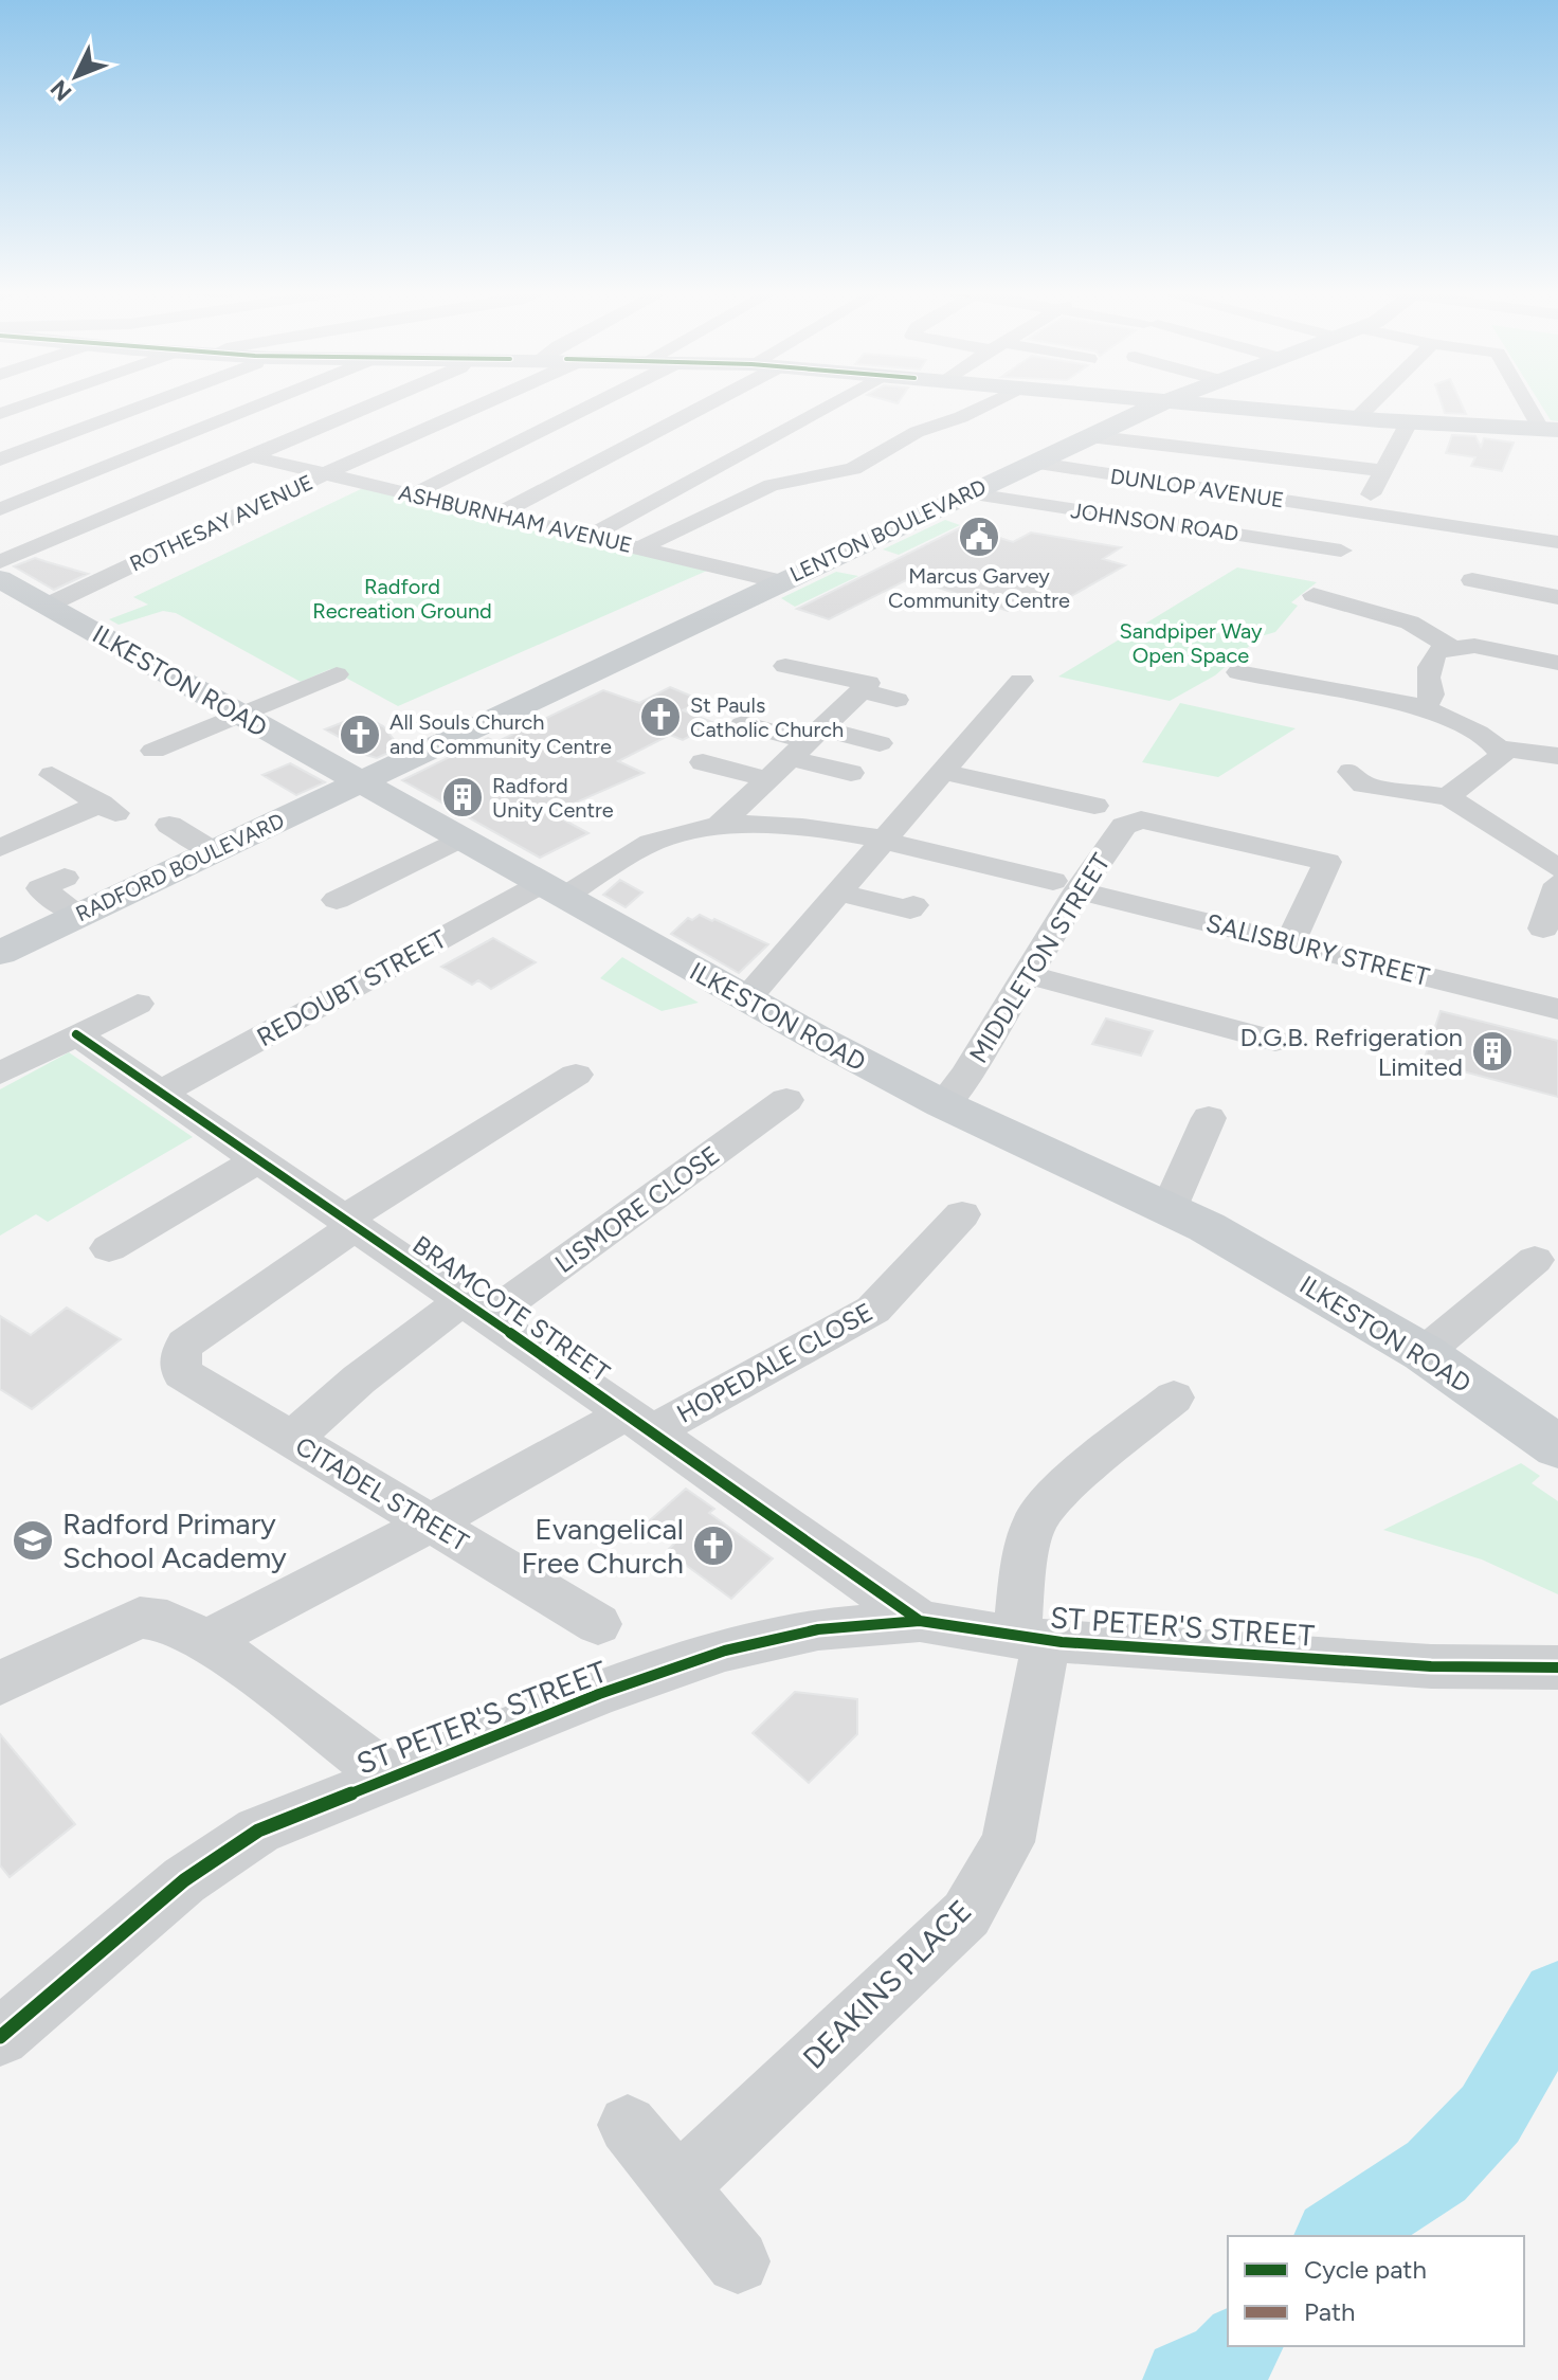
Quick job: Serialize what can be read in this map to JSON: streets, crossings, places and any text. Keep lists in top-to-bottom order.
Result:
{
  "streets": {
    "main road": ["LENTON BOULEVARD", "ILKESTON ROAD", "RADFORD BOULEVARD"],
    "street": [
      "DUNLOP AVENUE",
      "ASHBURNHAM AVENUE",
      "JOHNSON ROAD",
      "ROTHESAY AVENUE",
      "SALISBURY STREET",
      "MIDDLETON STREET",
      "REDOUBT STREET",
      "LISMORE CLOSE",
      "BRAMCOTE STREET",
      "HOPEDALE CLOSE",
      "CITADEL STREET",
      "ST PETER'S STREET",
      "DEAKINS PLACE"
    ]
  },
  "crossings": [
    ["DUNLOP AVENUE", "LENTON BOULEVARD"],
    ["ASHBURNHAM AVENUE", "ROTHESAY AVENUE"],
    ["ASHBURNHAM AVENUE", "LENTON BOULEVARD"],
    ["JOHNSON ROAD", "LENTON BOULEVARD"],
    ["ROTHESAY AVENUE", "ILKESTON ROAD"],
    ["LENTON BOULEVARD", "ILKESTON ROAD"],
    ["LENTON BOULEVARD", "RADFORD BOULEVARD"],
    ["ILKESTON ROAD", "RADFORD BOULEVARD"],
    ["ILKESTON ROAD", "MIDDLETON STREET"],
    ["ILKESTON ROAD", "REDOUBT STREET"],
    ["SALISBURY STREET", "MIDDLETON STREET"],
    ["SALISBURY STREET", "REDOUBT STREET"],
    ["REDOUBT STREET", "BRAMCOTE STREET"],
    ["LISMORE CLOSE", "BRAMCOTE STREET"],
    ["LISMORE CLOSE", "CITADEL STREET"],
    ["BRAMCOTE STREET", "HOPEDALE CLOSE"],
    ["BRAMCOTE STREET", "CITADEL STREET"],
    ["BRAMCOTE STREET", "ST PETER'S STREET"],
    ["HOPEDALE CLOSE", "CITADEL STREET"],
    ["ST PETER'S STREET", "DEAKINS PLACE"]
  ],
  "parks": ["Radford Recreation Ground", "Sandpiper Way Open Space"],
  "places": {
    "public building": ["Marcus Garvey Community Centre"],
    "church": ["St Pauls Catholic Church", "All Souls Church and Community Centre", "Evangelical Free Church"],
    "building": ["Radford Unity Centre", "D.G.B. Refrigeration Limited"],
    "school or university": ["Radford Primary School Academy"]
  },
  "legend": ["Cycle path", "Path"],
  "north": "bottom left"
}
